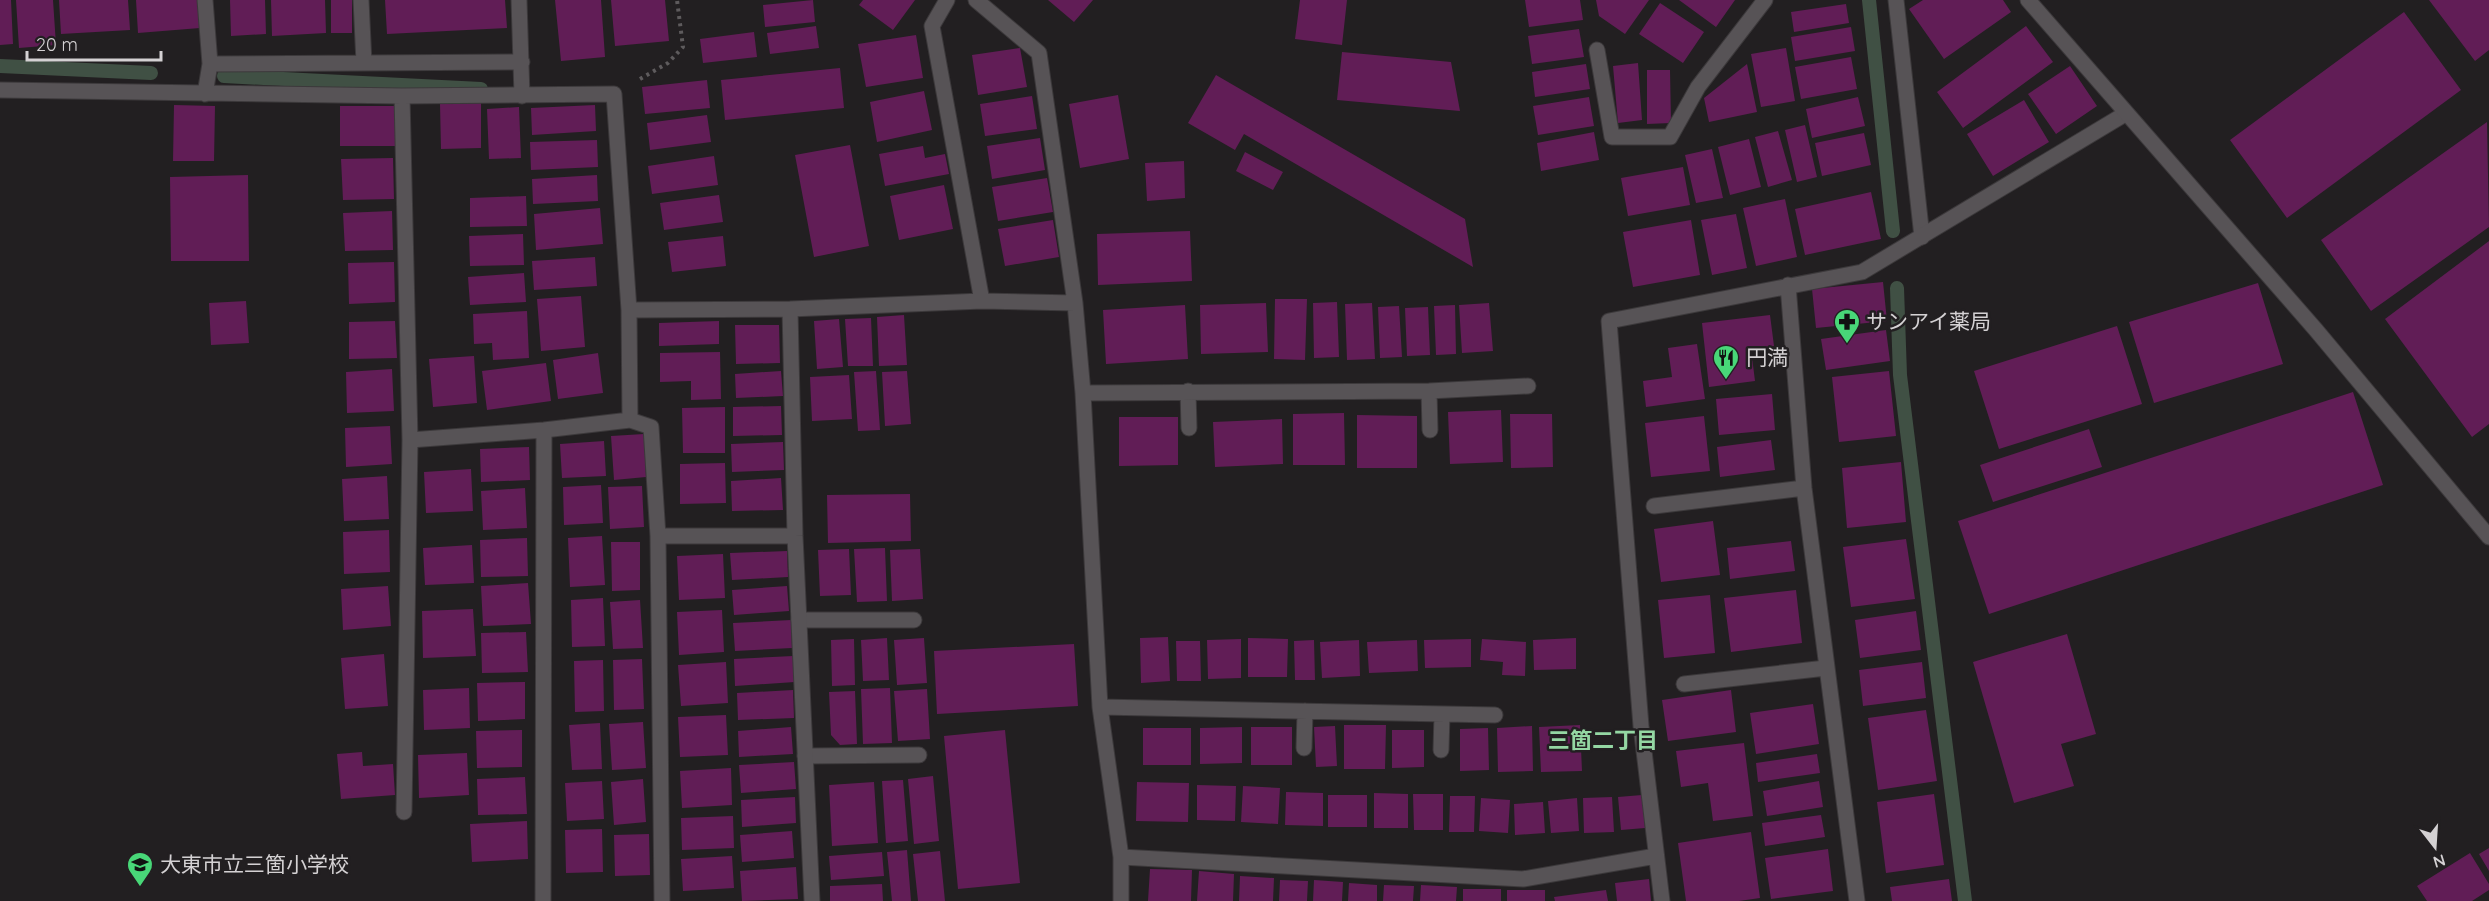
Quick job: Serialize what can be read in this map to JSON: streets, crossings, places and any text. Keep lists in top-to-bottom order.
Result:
{
  "districts": ["三箇二丁目"],
  "places": {
    "pharmacy": ["サンアイ薬局"],
    "restaurant": ["円満"],
    "school or university": ["大東市立三箇小学校"]
  },
  "scale_bar": "20 m",
  "north": "bottom"
}
